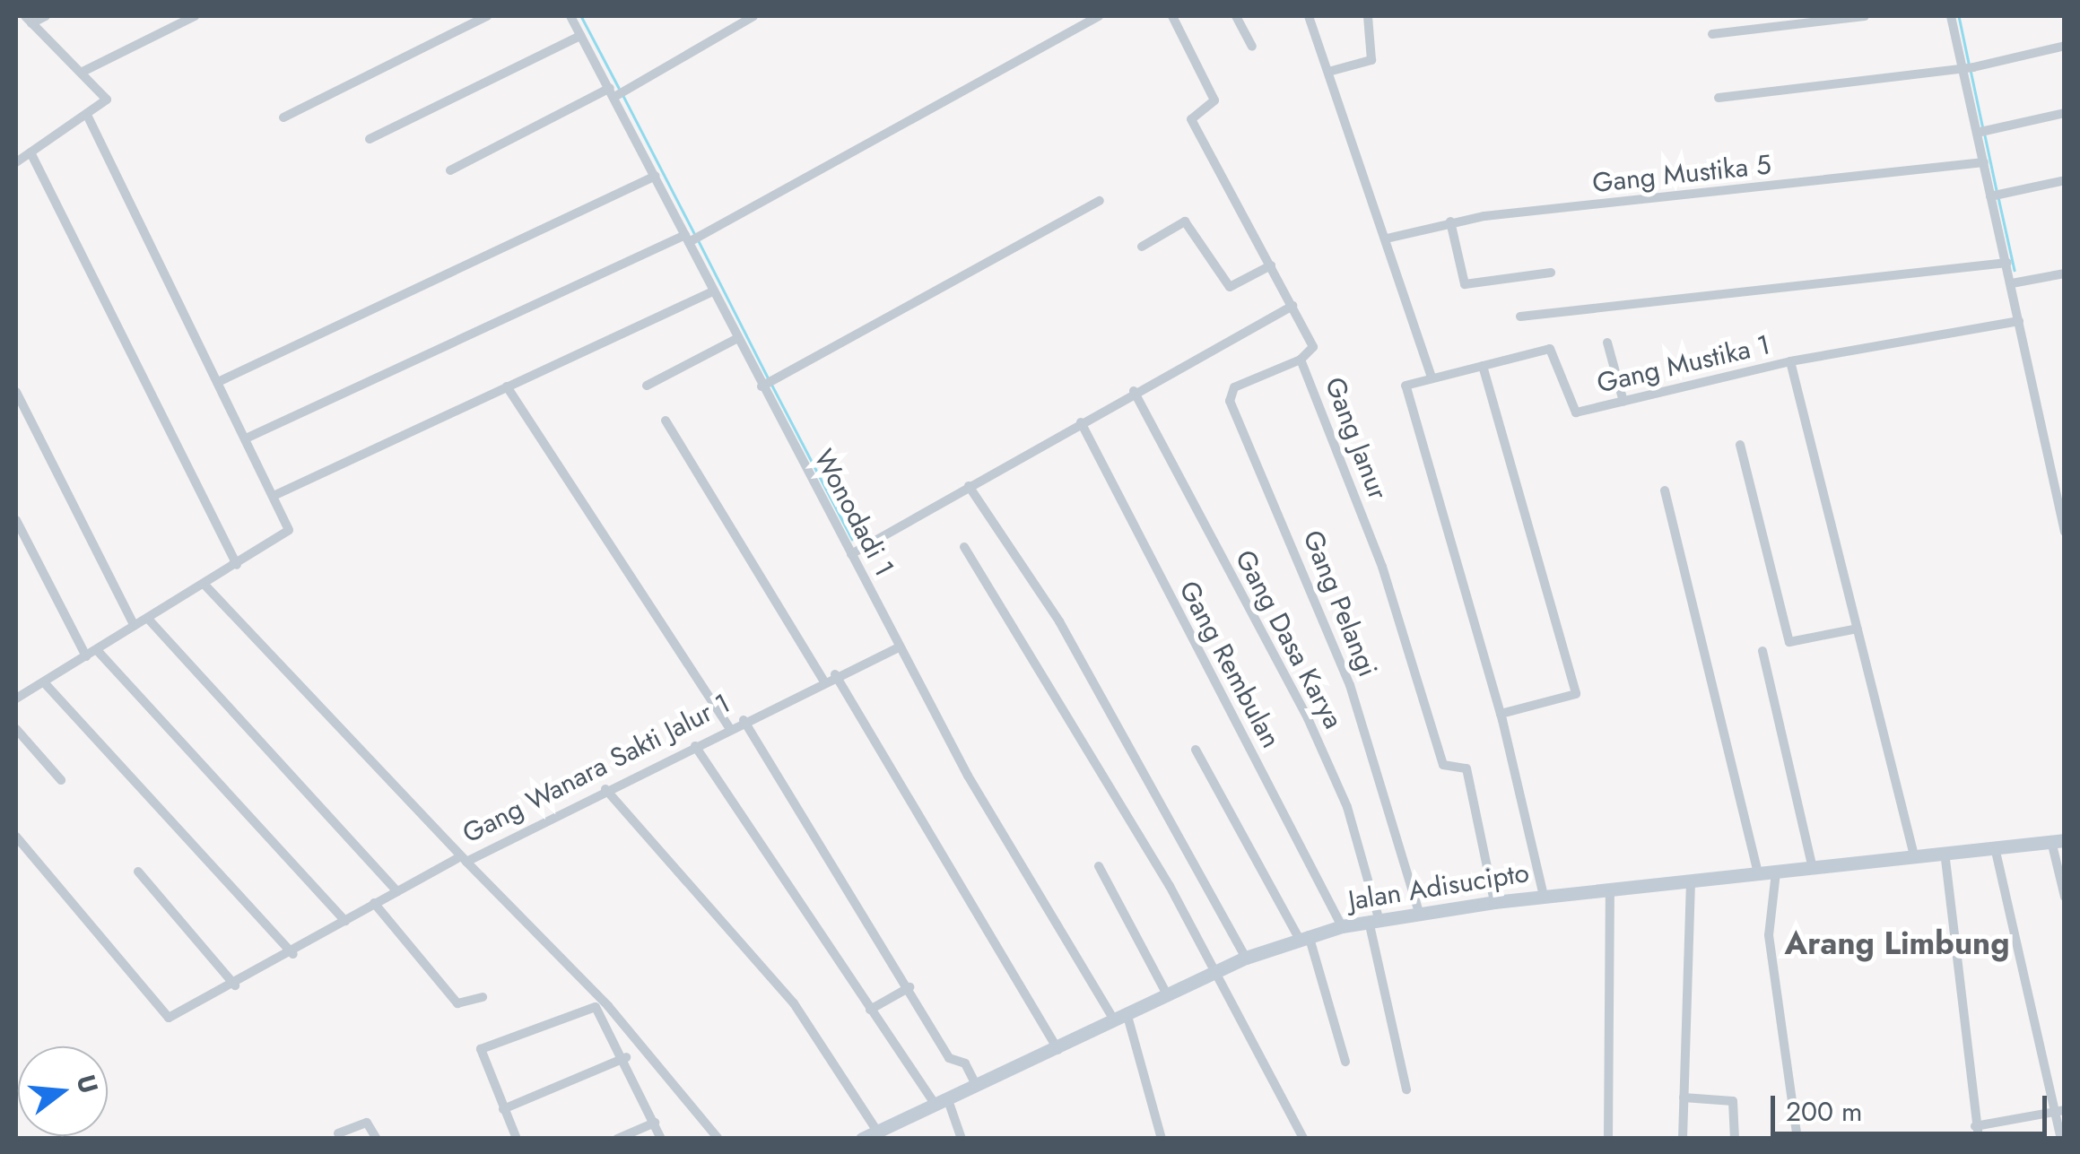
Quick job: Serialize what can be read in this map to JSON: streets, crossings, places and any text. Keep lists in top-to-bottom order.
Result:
{
  "streets": {
    "main road": ["Jalan Adisucipto"],
    "street": [
      "Gang Mustika 5",
      "Gang Mustika 1",
      "Gang Janur",
      "Wonodadi 1",
      "Gang Pelangi",
      "Gang Dasa Karya",
      "Gang Rembulan",
      "Gang Wanara Sakti Jalur 1"
    ]
  },
  "crossings": [
    ["Gang Janur", "Gang Pelangi"],
    ["Gang Janur", "Jalan Adisucipto"],
    ["Wonodadi 1", "Gang Wanara Sakti Jalur 1"],
    ["Wonodadi 1", "Jalan Adisucipto"],
    ["Gang Pelangi", "Jalan Adisucipto"],
    ["Gang Dasa Karya", "Jalan Adisucipto"],
    ["Gang Rembulan", "Jalan Adisucipto"]
  ],
  "districts": ["Arang Limbung"],
  "scale_bar": "200 m",
  "north": "right"
}
